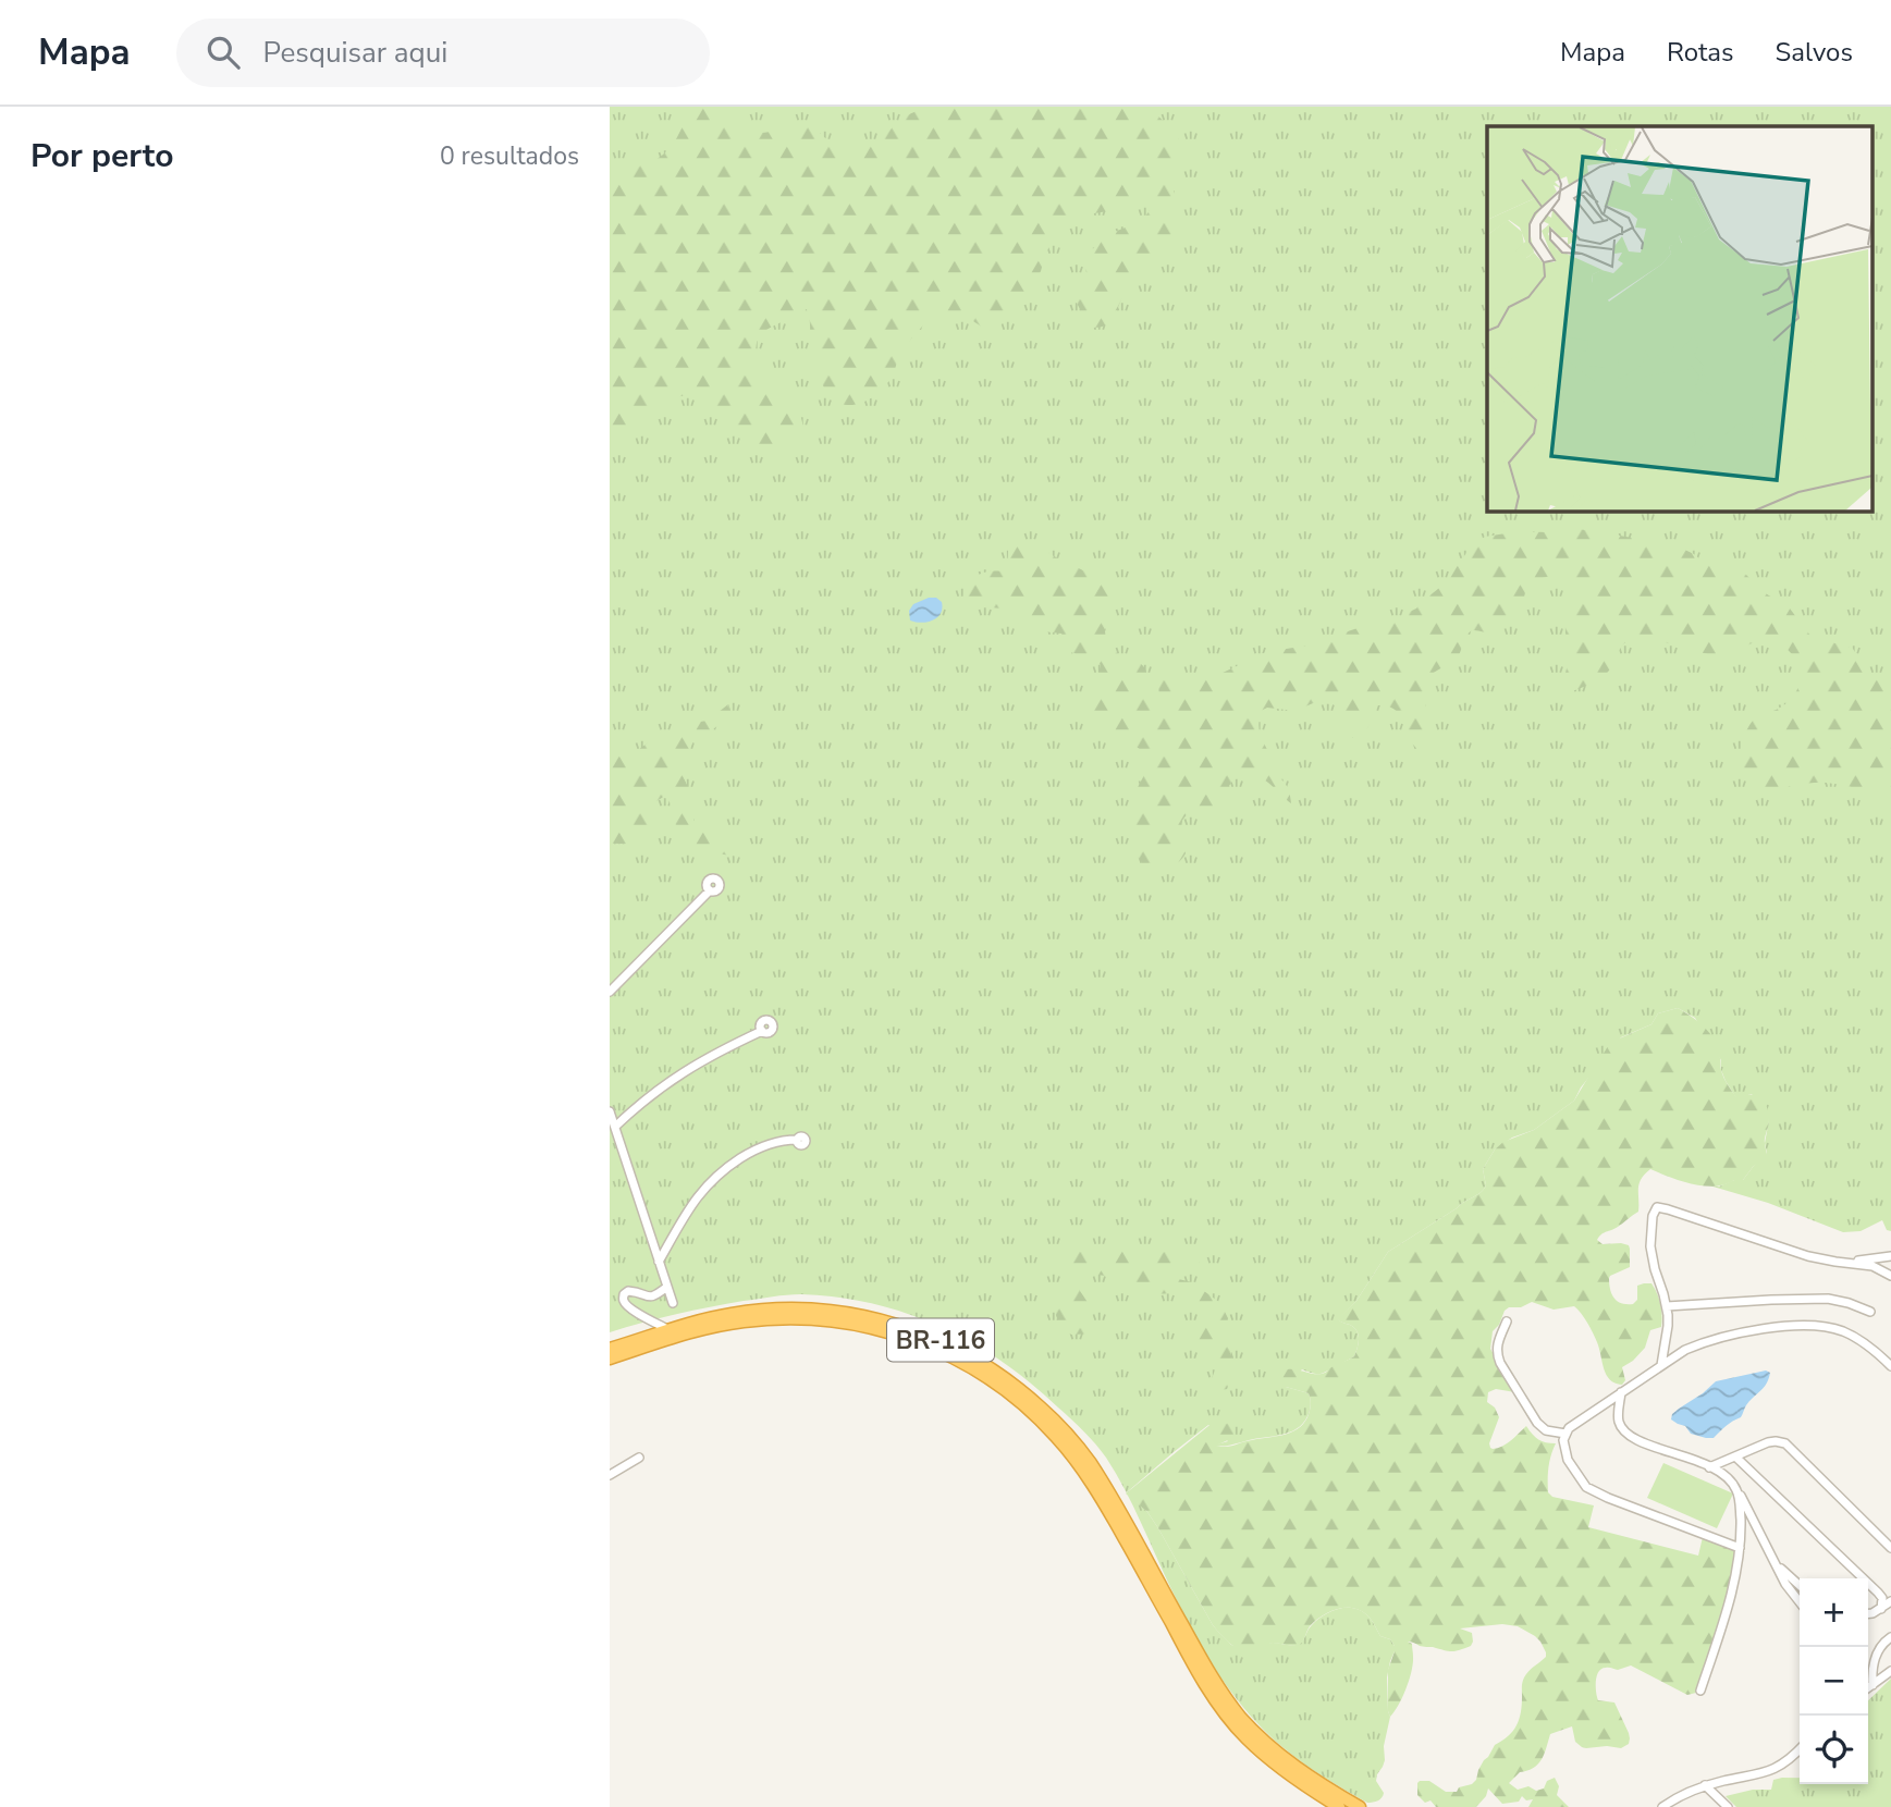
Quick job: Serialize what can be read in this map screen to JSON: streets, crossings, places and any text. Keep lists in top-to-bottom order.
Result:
{
  "streets": {
    "highway": ["BR-116"]
  },
  "page": {
    "header": "Mapa",
    "search": "Pesquisar aqui",
    "nav": ["Mapa", "Rotas", "Salvos"],
    "heading": ["Por perto", "0 resultados"],
    "map_buttons": ["+", "−"]
  }
}
